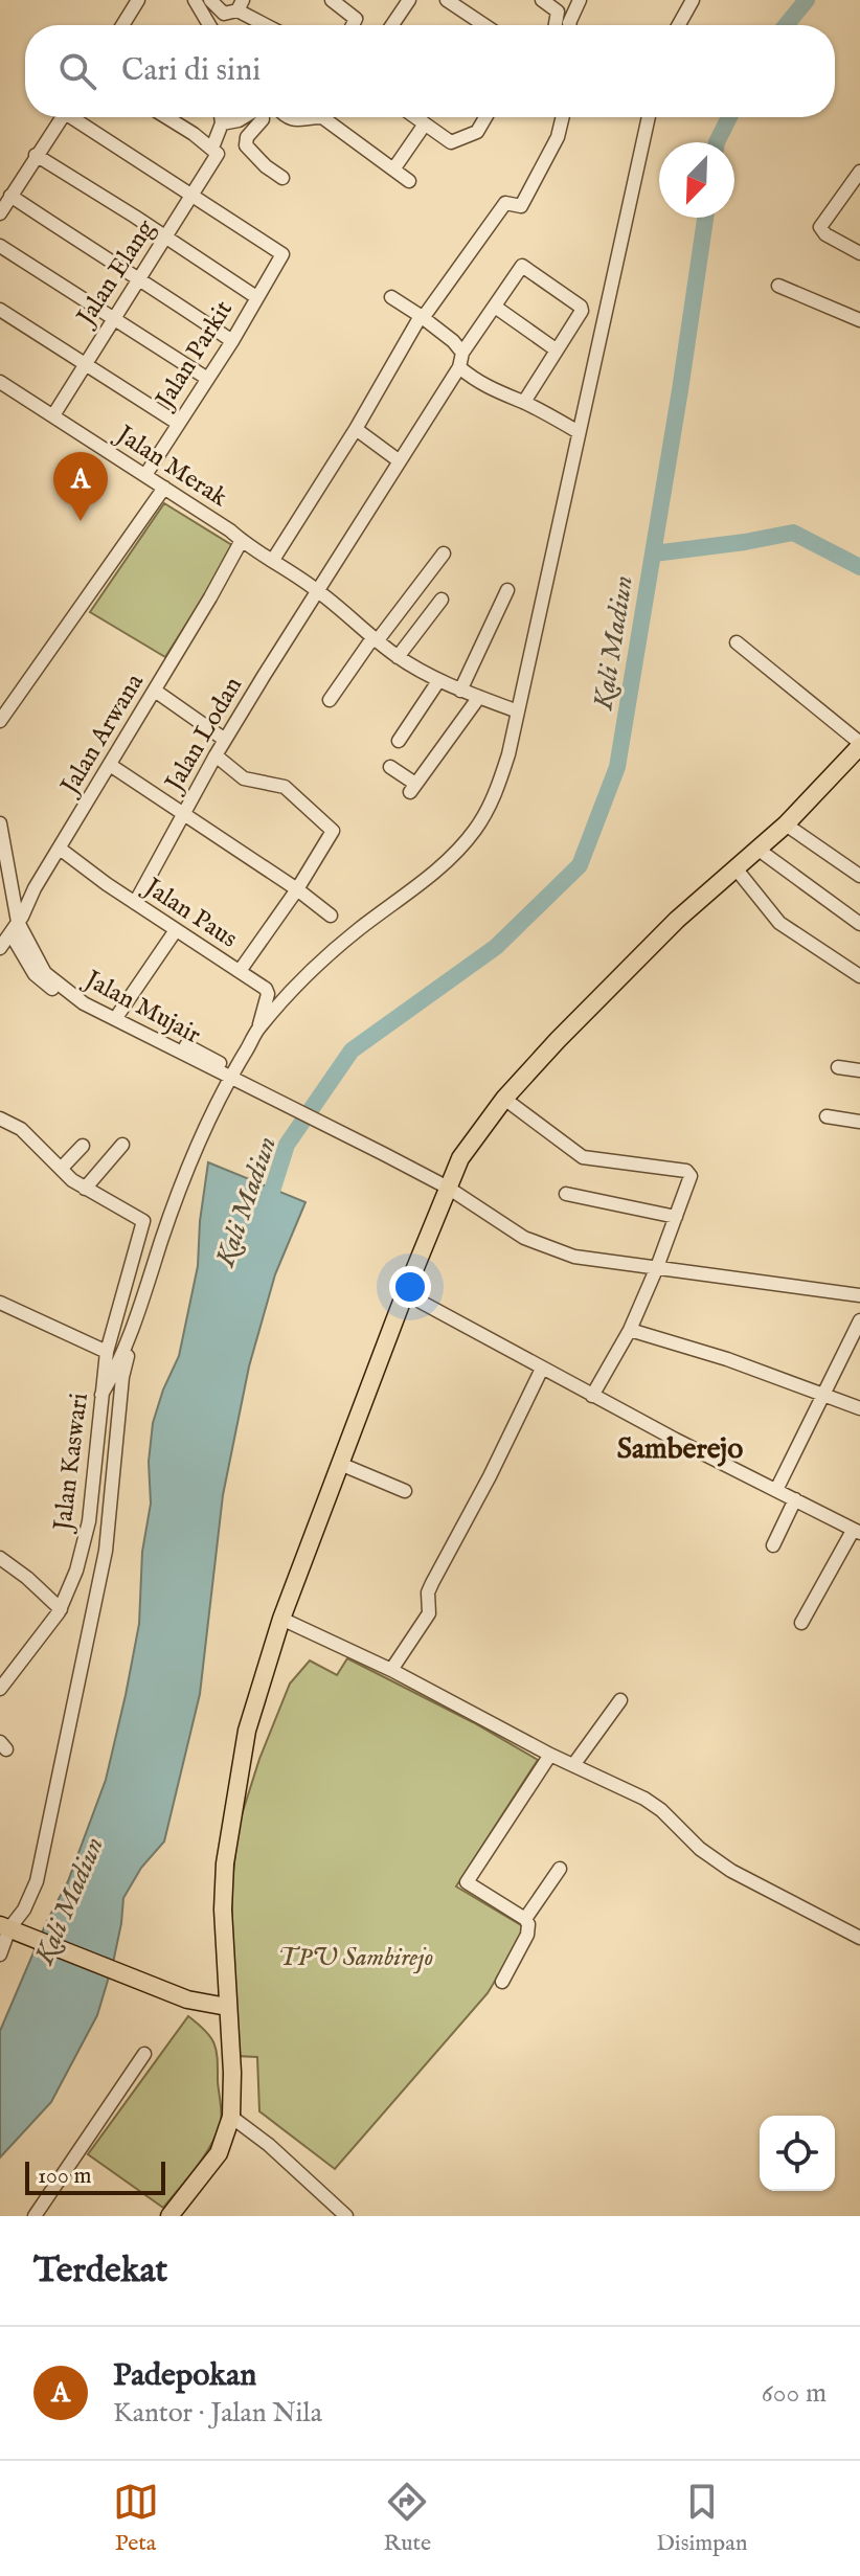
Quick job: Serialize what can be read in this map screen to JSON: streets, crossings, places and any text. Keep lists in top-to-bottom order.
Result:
{
  "streets": {
    "street": [
      "Jalan Elang",
      "Jalan Parkit",
      "Jalan Merak",
      "Jalan Arwana",
      "Jalan Lodan",
      "Jalan Paus",
      "Jalan Mujair",
      "Jalan Kaswari"
    ]
  },
  "crossings": [
    ["Jalan Elang", "Jalan Parkit"],
    ["Jalan Elang", "Jalan Merak"],
    ["Jalan Parkit", "Jalan Merak"],
    ["Jalan Merak", "Jalan Arwana"],
    ["Jalan Merak", "Jalan Lodan"],
    ["Jalan Arwana", "Jalan Paus"],
    ["Jalan Arwana", "Jalan Mujair"],
    ["Jalan Lodan", "Jalan Paus"]
  ],
  "districts": ["Samberejo"],
  "water": ["Kali Madiun"],
  "parks": ["TPU Sambirejo"],
  "scale_bar": "100 m",
  "north": "bottom left",
  "page": {
    "search": "Cari di sini",
    "pins": "A",
    "scale": "100 m",
    "heading": "Terdekat",
    "list": [
      {
        "mark": "A",
        "name": "Padepokan",
        "note": "Kantor · Jalan Nila",
        "value": "600 m"
      }
    ],
    "nav": ["Peta", "Rute", "Disimpan"]
  }
}
